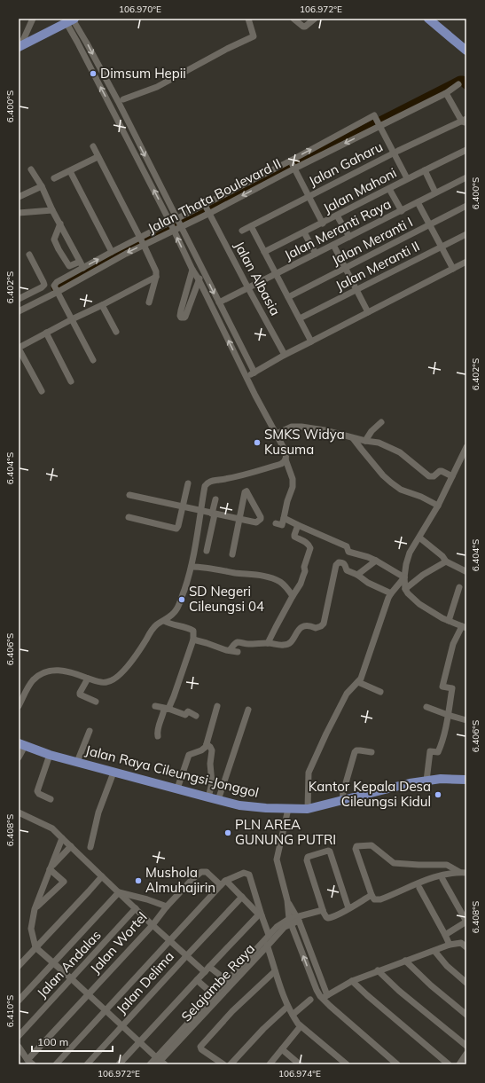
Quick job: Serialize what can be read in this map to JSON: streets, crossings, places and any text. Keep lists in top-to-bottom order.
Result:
{
  "streets": {
    "main road": ["Jalan Raya Cileungsi-Jonggol"],
    "street": [
      "Jalan Gaharu",
      "Jalan Mahoni",
      "Jalan Thata Boulevard II",
      "Jalan Meranti Raya",
      "Jalan Meranti I",
      "Jalan Meranti II",
      "Jalan Albasia",
      "Jalan Wortel",
      "Jalan Andalas",
      "Jalan Delima",
      "Selajambe Raya"
    ]
  },
  "crossings": [
    ["Jalan Thata Boulevard II", "Jalan Albasia"],
    ["Jalan Meranti Raya", "Jalan Albasia"],
    ["Jalan Wortel", "Jalan Delima"],
    ["Jalan Wortel", "Selajambe Raya"]
  ],
  "places": [
    "Dimsum Hepii",
    "SMKS Widya Kusuma",
    "SD Negeri Cileungsi 04",
    "Kantor Kepala Desa Cileungsi Kidul",
    "PLN AREA GUNUNG PUTRI",
    "Mushola Almuhajirin"
  ],
  "scale_bar": "100 m",
  "coordinates": [
    "106.970°E",
    "106.972°E",
    "6.400°S",
    "6.402°S",
    "6.404°S",
    "6.406°S",
    "6.408°S",
    "6.410°S",
    "106.974°E"
  ]
}
